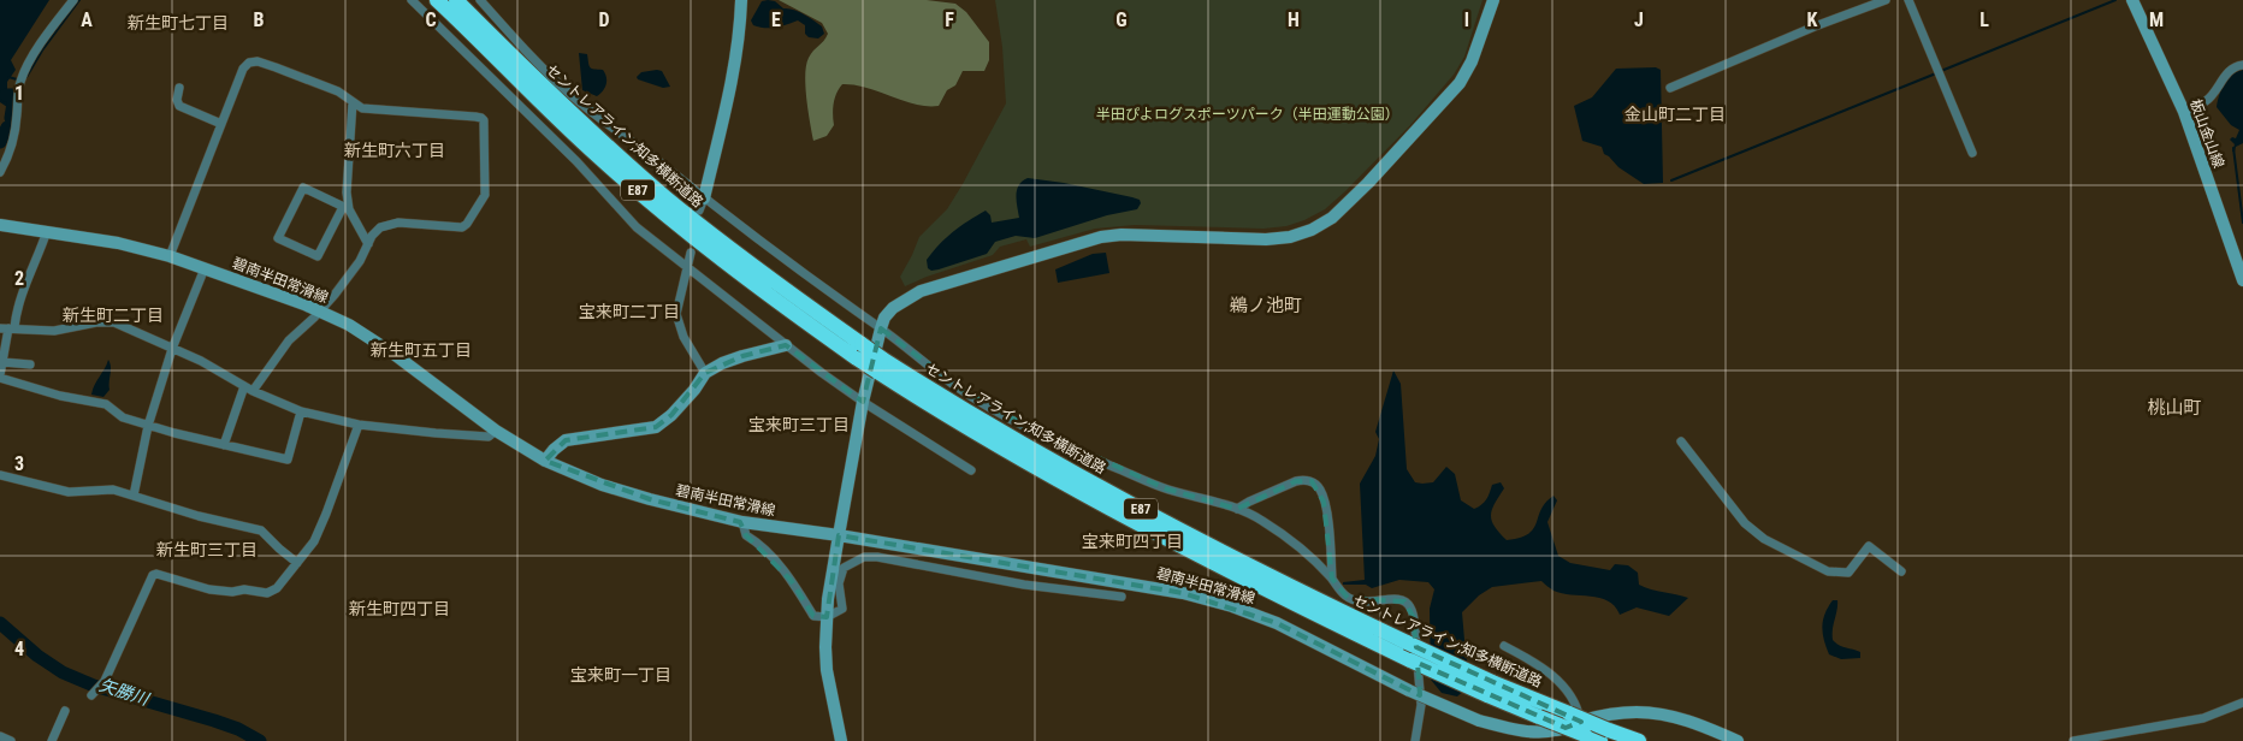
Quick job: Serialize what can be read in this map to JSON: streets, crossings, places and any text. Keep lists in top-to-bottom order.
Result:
{
  "streets": {
    "highway": ["セントレアライン;知多横断道路", "E87"],
    "main road": ["板山金山線", "碧南半田常滑線"]
  },
  "crossings": [
    ["セントレアライン;知多横断道路", "碧南半田常滑線"]
  ],
  "districts": [
    "新生町七丁目",
    "金山町二丁目",
    "新生町六丁目",
    "鵜ノ池町",
    "宝来町二丁目",
    "新生町二丁目",
    "新生町五丁目",
    "桃山町",
    "宝来町三丁目",
    "宝来町四丁目",
    "新生町三丁目",
    "新生町四丁目",
    "宝来町一丁目"
  ],
  "water": ["矢勝川"],
  "parks": ["半田ぴよログスポーツパーク（半田運動公園）"],
  "grid": {
    "columns": [
      "A",
      "B",
      "C",
      "D",
      "E",
      "F",
      "G",
      "H",
      "I",
      "J",
      "K",
      "L",
      "M"
    ],
    "rows": [
      "1",
      "2",
      "3",
      "4"
    ]
  }
}
